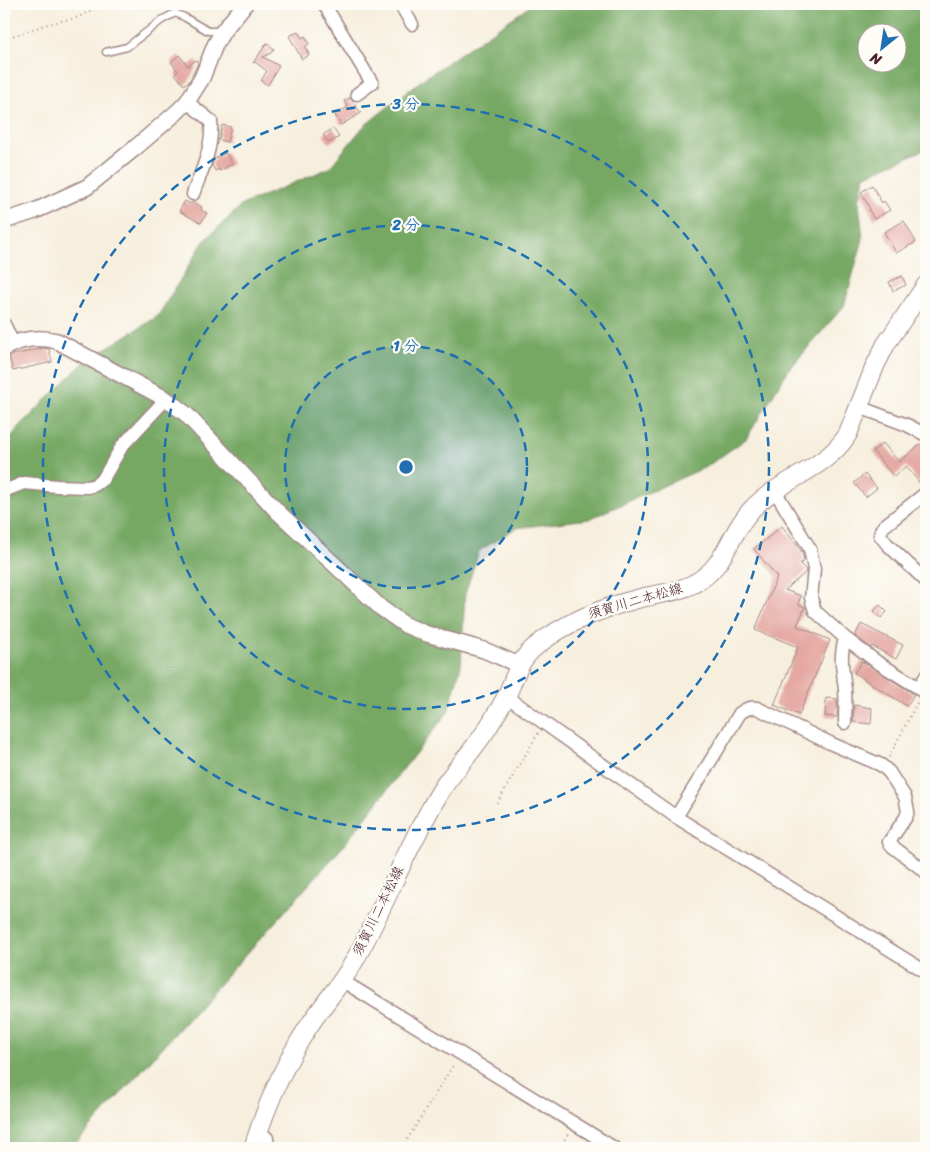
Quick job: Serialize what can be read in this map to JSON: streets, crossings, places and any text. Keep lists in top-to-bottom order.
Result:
{
  "streets": {
    "main road": ["須賀川二本松線"]
  },
  "north": "bottom left",
  "rings": ["3 分", "2 分", "1 分"]
}
